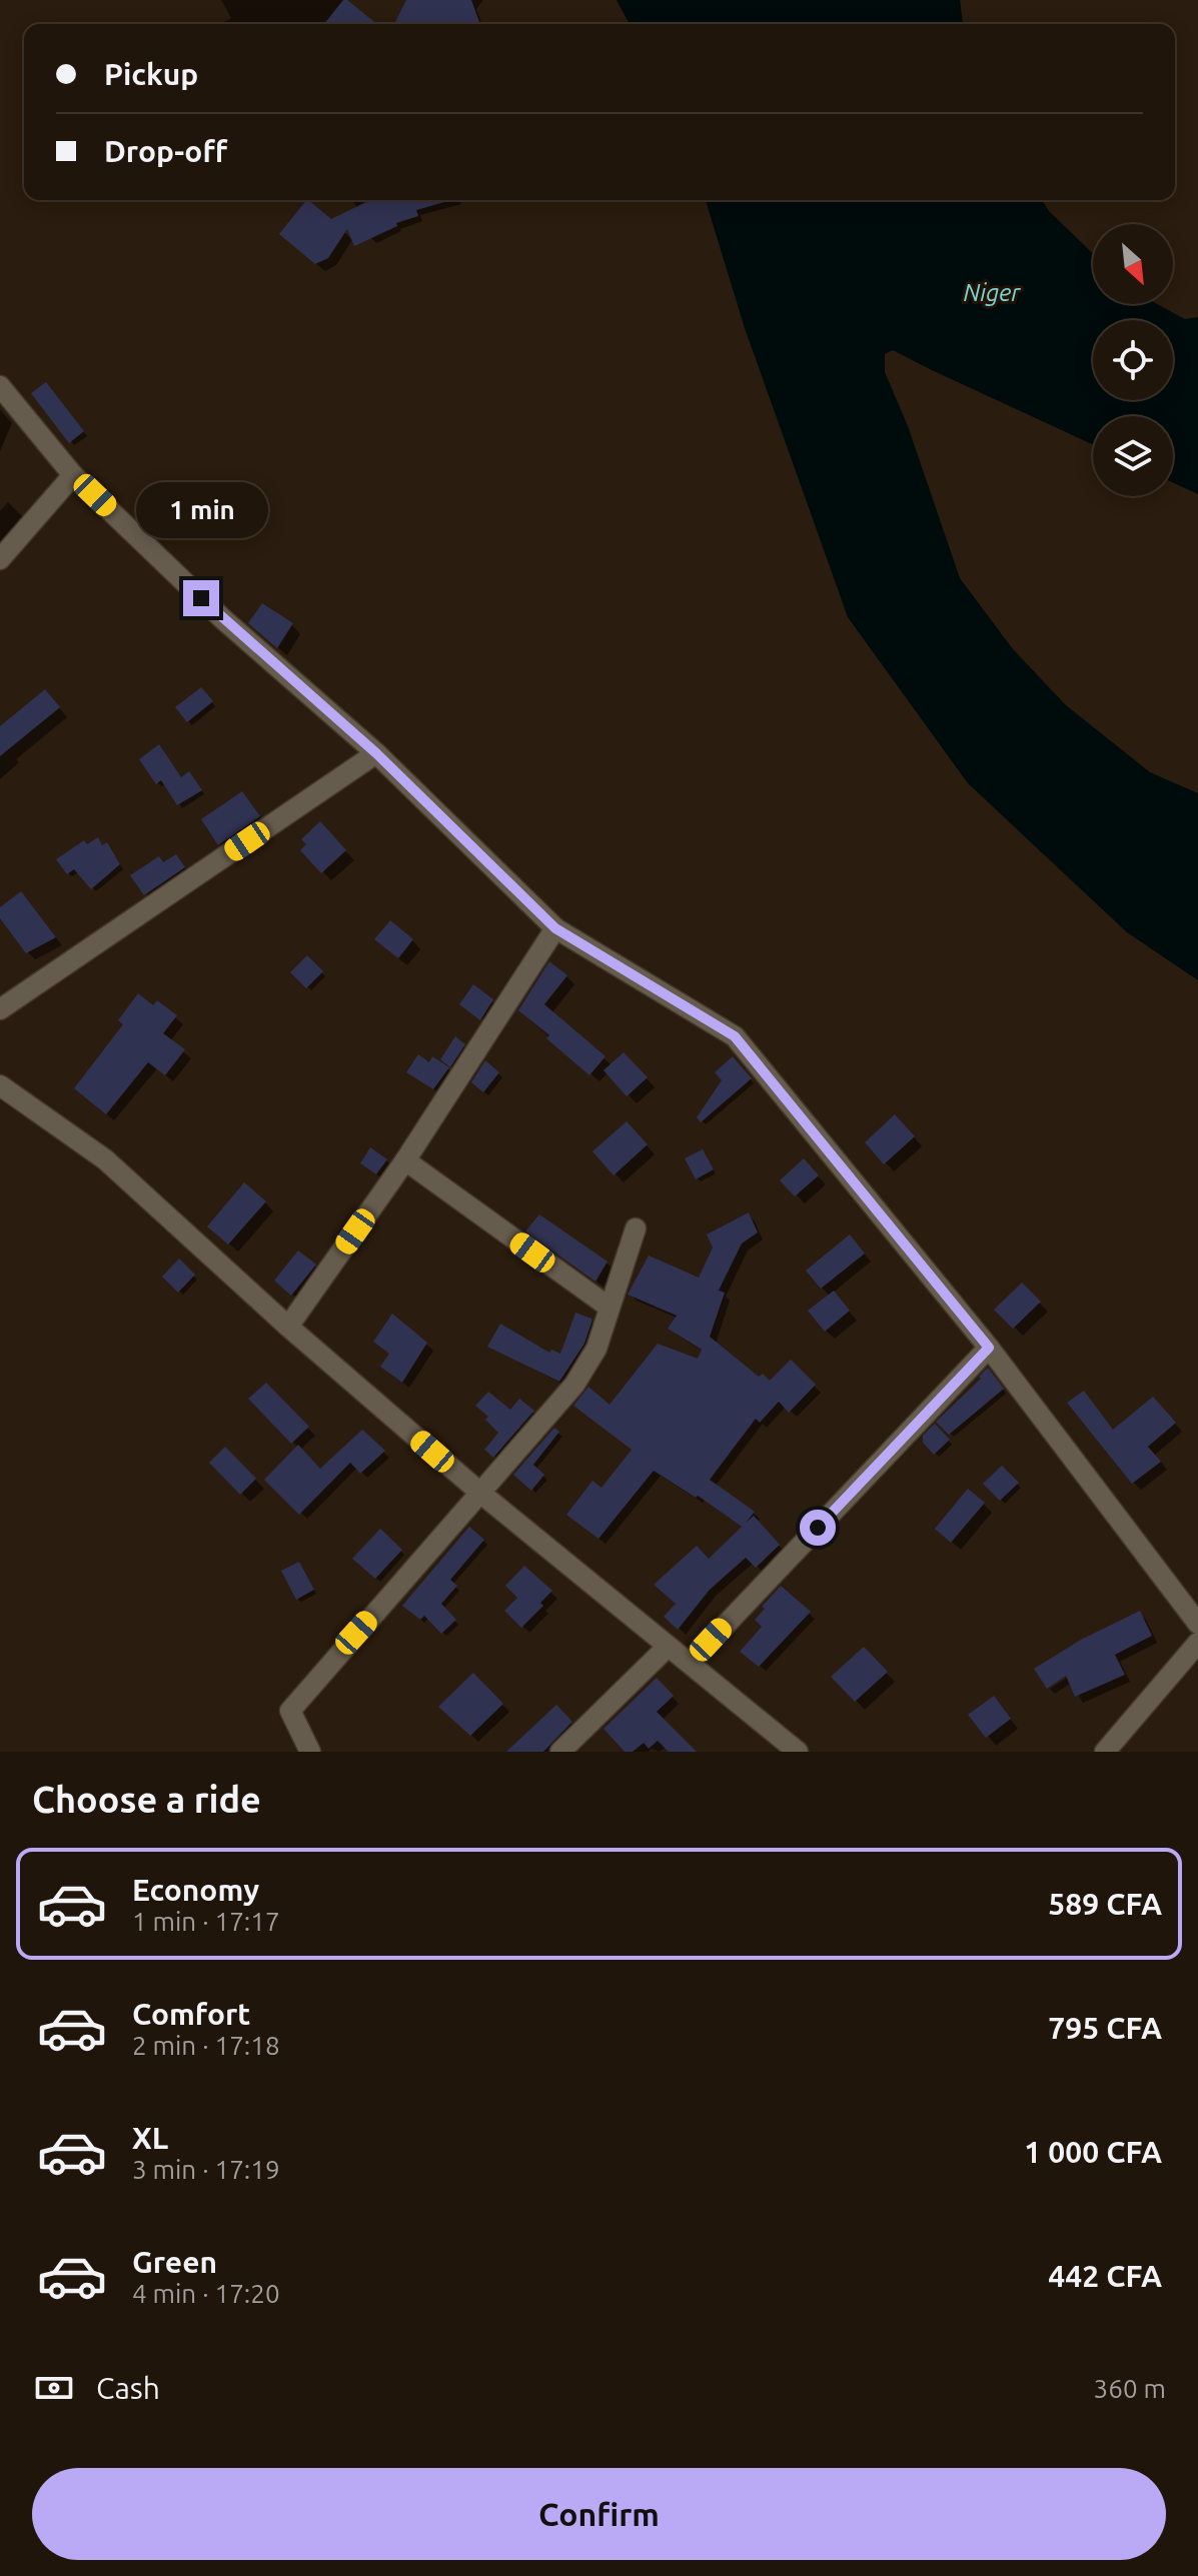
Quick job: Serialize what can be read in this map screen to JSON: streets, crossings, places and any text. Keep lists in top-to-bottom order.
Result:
{
  "water": ["Niger"],
  "north": "bottom right",
  "page": {
    "banner": ["Pickup", "Drop-off"],
    "bubble": "1 min",
    "heading": "Choose a ride",
    "list": [
      {
        "name": "Economy",
        "note": "1 min · 17:17",
        "value": "589 CFA"
      },
      {
        "name": "Comfort",
        "note": "2 min · 17:18",
        "value": "795 CFA"
      },
      {
        "name": "XL",
        "note": "3 min · 17:19",
        "value": "1 000 CFA"
      },
      {
        "name": "Green",
        "note": "4 min · 17:20",
        "value": "442 CFA"
      }
    ],
    "pay": ["Cash", "360 m"],
    "buttons": "Confirm"
  }
}
